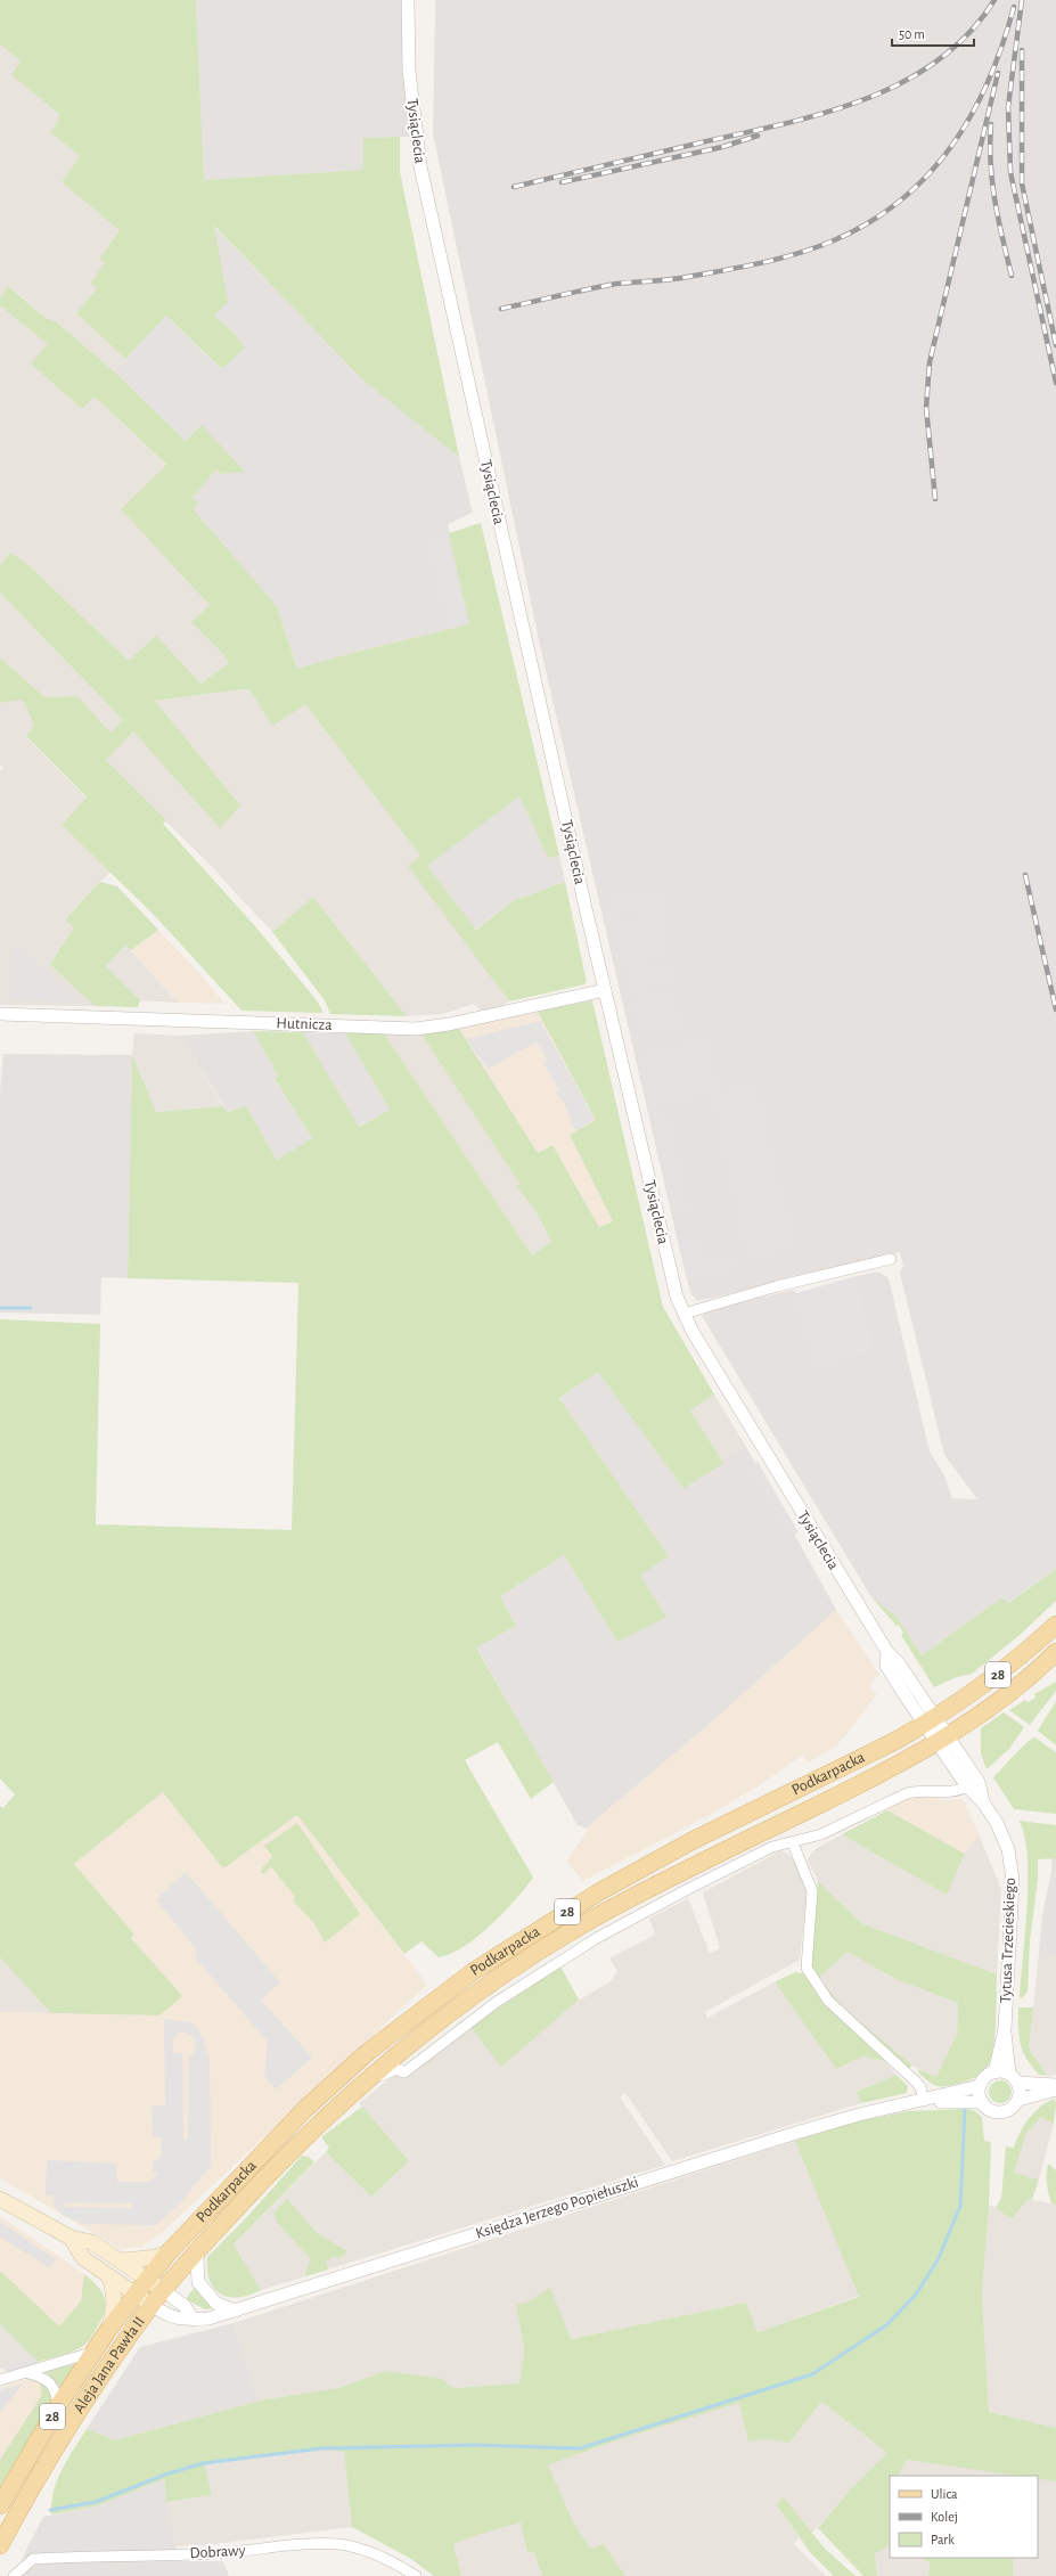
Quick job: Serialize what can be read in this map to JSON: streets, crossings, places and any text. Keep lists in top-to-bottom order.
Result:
{
  "streets": {
    "main road": [
      "28",
      "Podkarpacka",
      "Księdza Jerzego Popiełuszki",
      "Aleja Jana Pawła II"
    ],
    "street": [
      "Tysiąclecia",
      "Hutnicza",
      "Tytusa Trzecieskiego",
      "Dobrawy"
    ]
  },
  "crossings": [
    ["Tysiąclecia", "Hutnicza"],
    ["Tysiąclecia", "Podkarpacka"],
    ["Tysiąclecia", "Tytusa Trzecieskiego"],
    ["28", "Podkarpacka"],
    ["28", "Księdza Jerzego Popiełuszki"],
    ["28", "Aleja Jana Pawła II"],
    ["Podkarpacka", "Tytusa Trzecieskiego"],
    ["Podkarpacka", "Księdza Jerzego Popiełuszki"],
    ["Podkarpacka", "Aleja Jana Pawła II"],
    ["Tytusa Trzecieskiego", "Księdza Jerzego Popiełuszki"],
    ["Księdza Jerzego Popiełuszki", "Aleja Jana Pawła II"]
  ],
  "legend": ["Ulica", "Kolej", "Park"],
  "scale_bar": "50 m"
}
